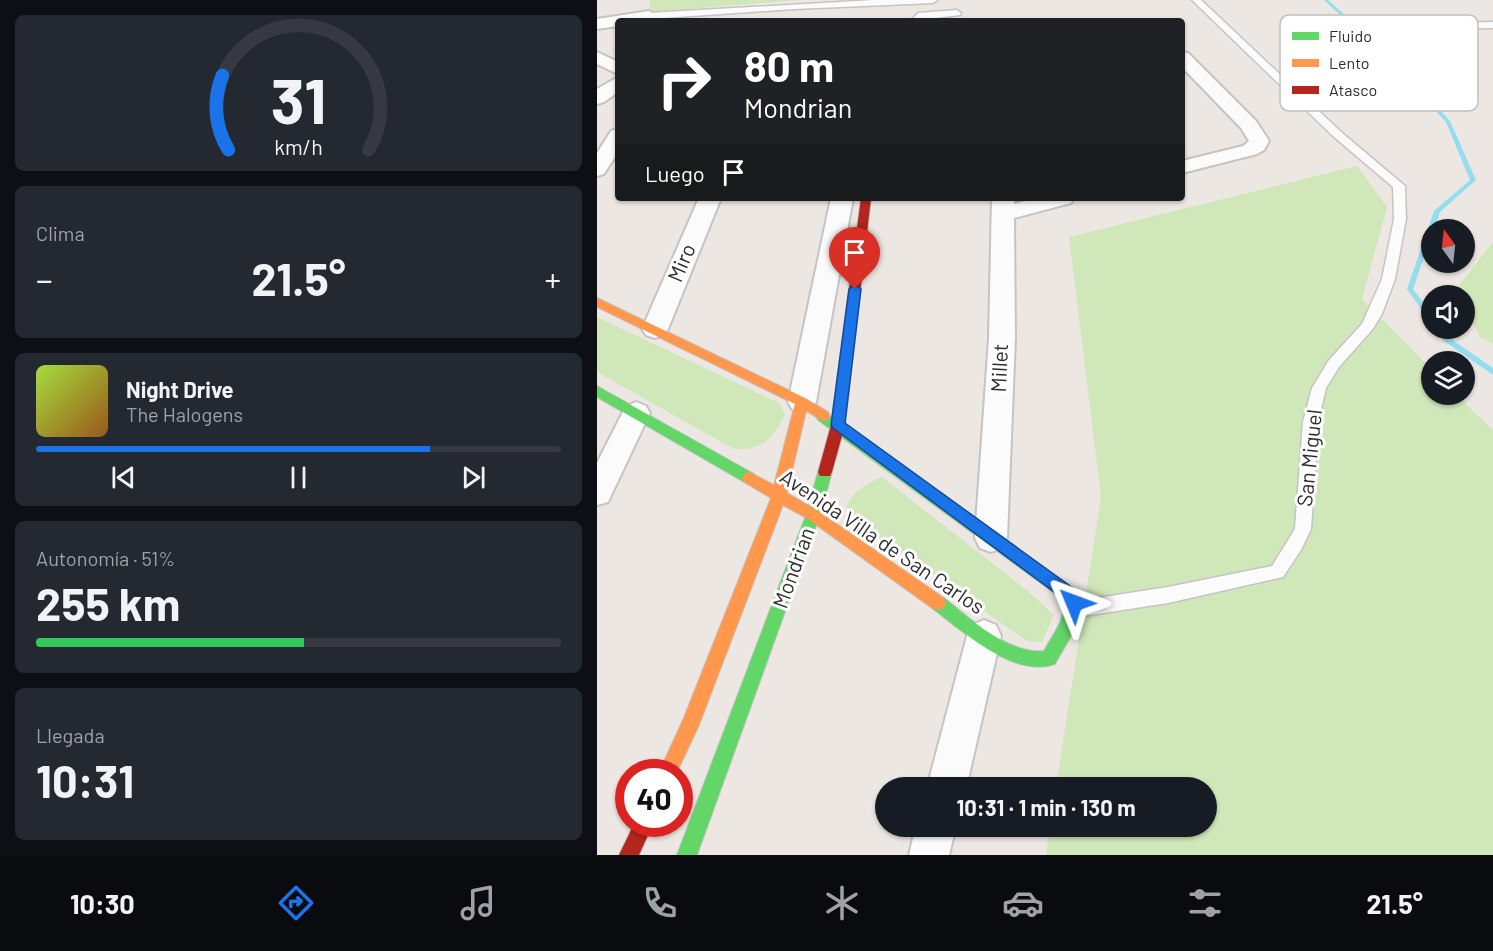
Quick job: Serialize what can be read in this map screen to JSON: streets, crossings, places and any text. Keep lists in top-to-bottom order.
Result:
{
  "streets": {
    "street": [
      "Miro",
      "Millet",
      "Avenida Villa de San Carlos",
      "Mondrian"
    ],
    "lane": ["San Miguel"]
  },
  "crossings": [
    ["Millet", "Avenida Villa de San Carlos"],
    ["Avenida Villa de San Carlos", "Mondrian"]
  ],
  "legend": ["Fluido", "Lento", "Atasco"],
  "north": "top",
  "page": {
    "turn": ["80 m", "Mondrian"],
    "then": "Luego",
    "tile": [
      "Clima",
      ["Autonomía · 51%", "255 km"],
      ["Llegada", "10:31"]
    ],
    "heat": ["−", "21.5°", "+"],
    "song": ["Night Drive", "The Halogens"],
    "limit": "40",
    "trip": "10:31 · 1 min · 130 m",
    "tabs": ["10:30", "21.5°"],
    "gauge": ["31", "km/h"]
  }
}
